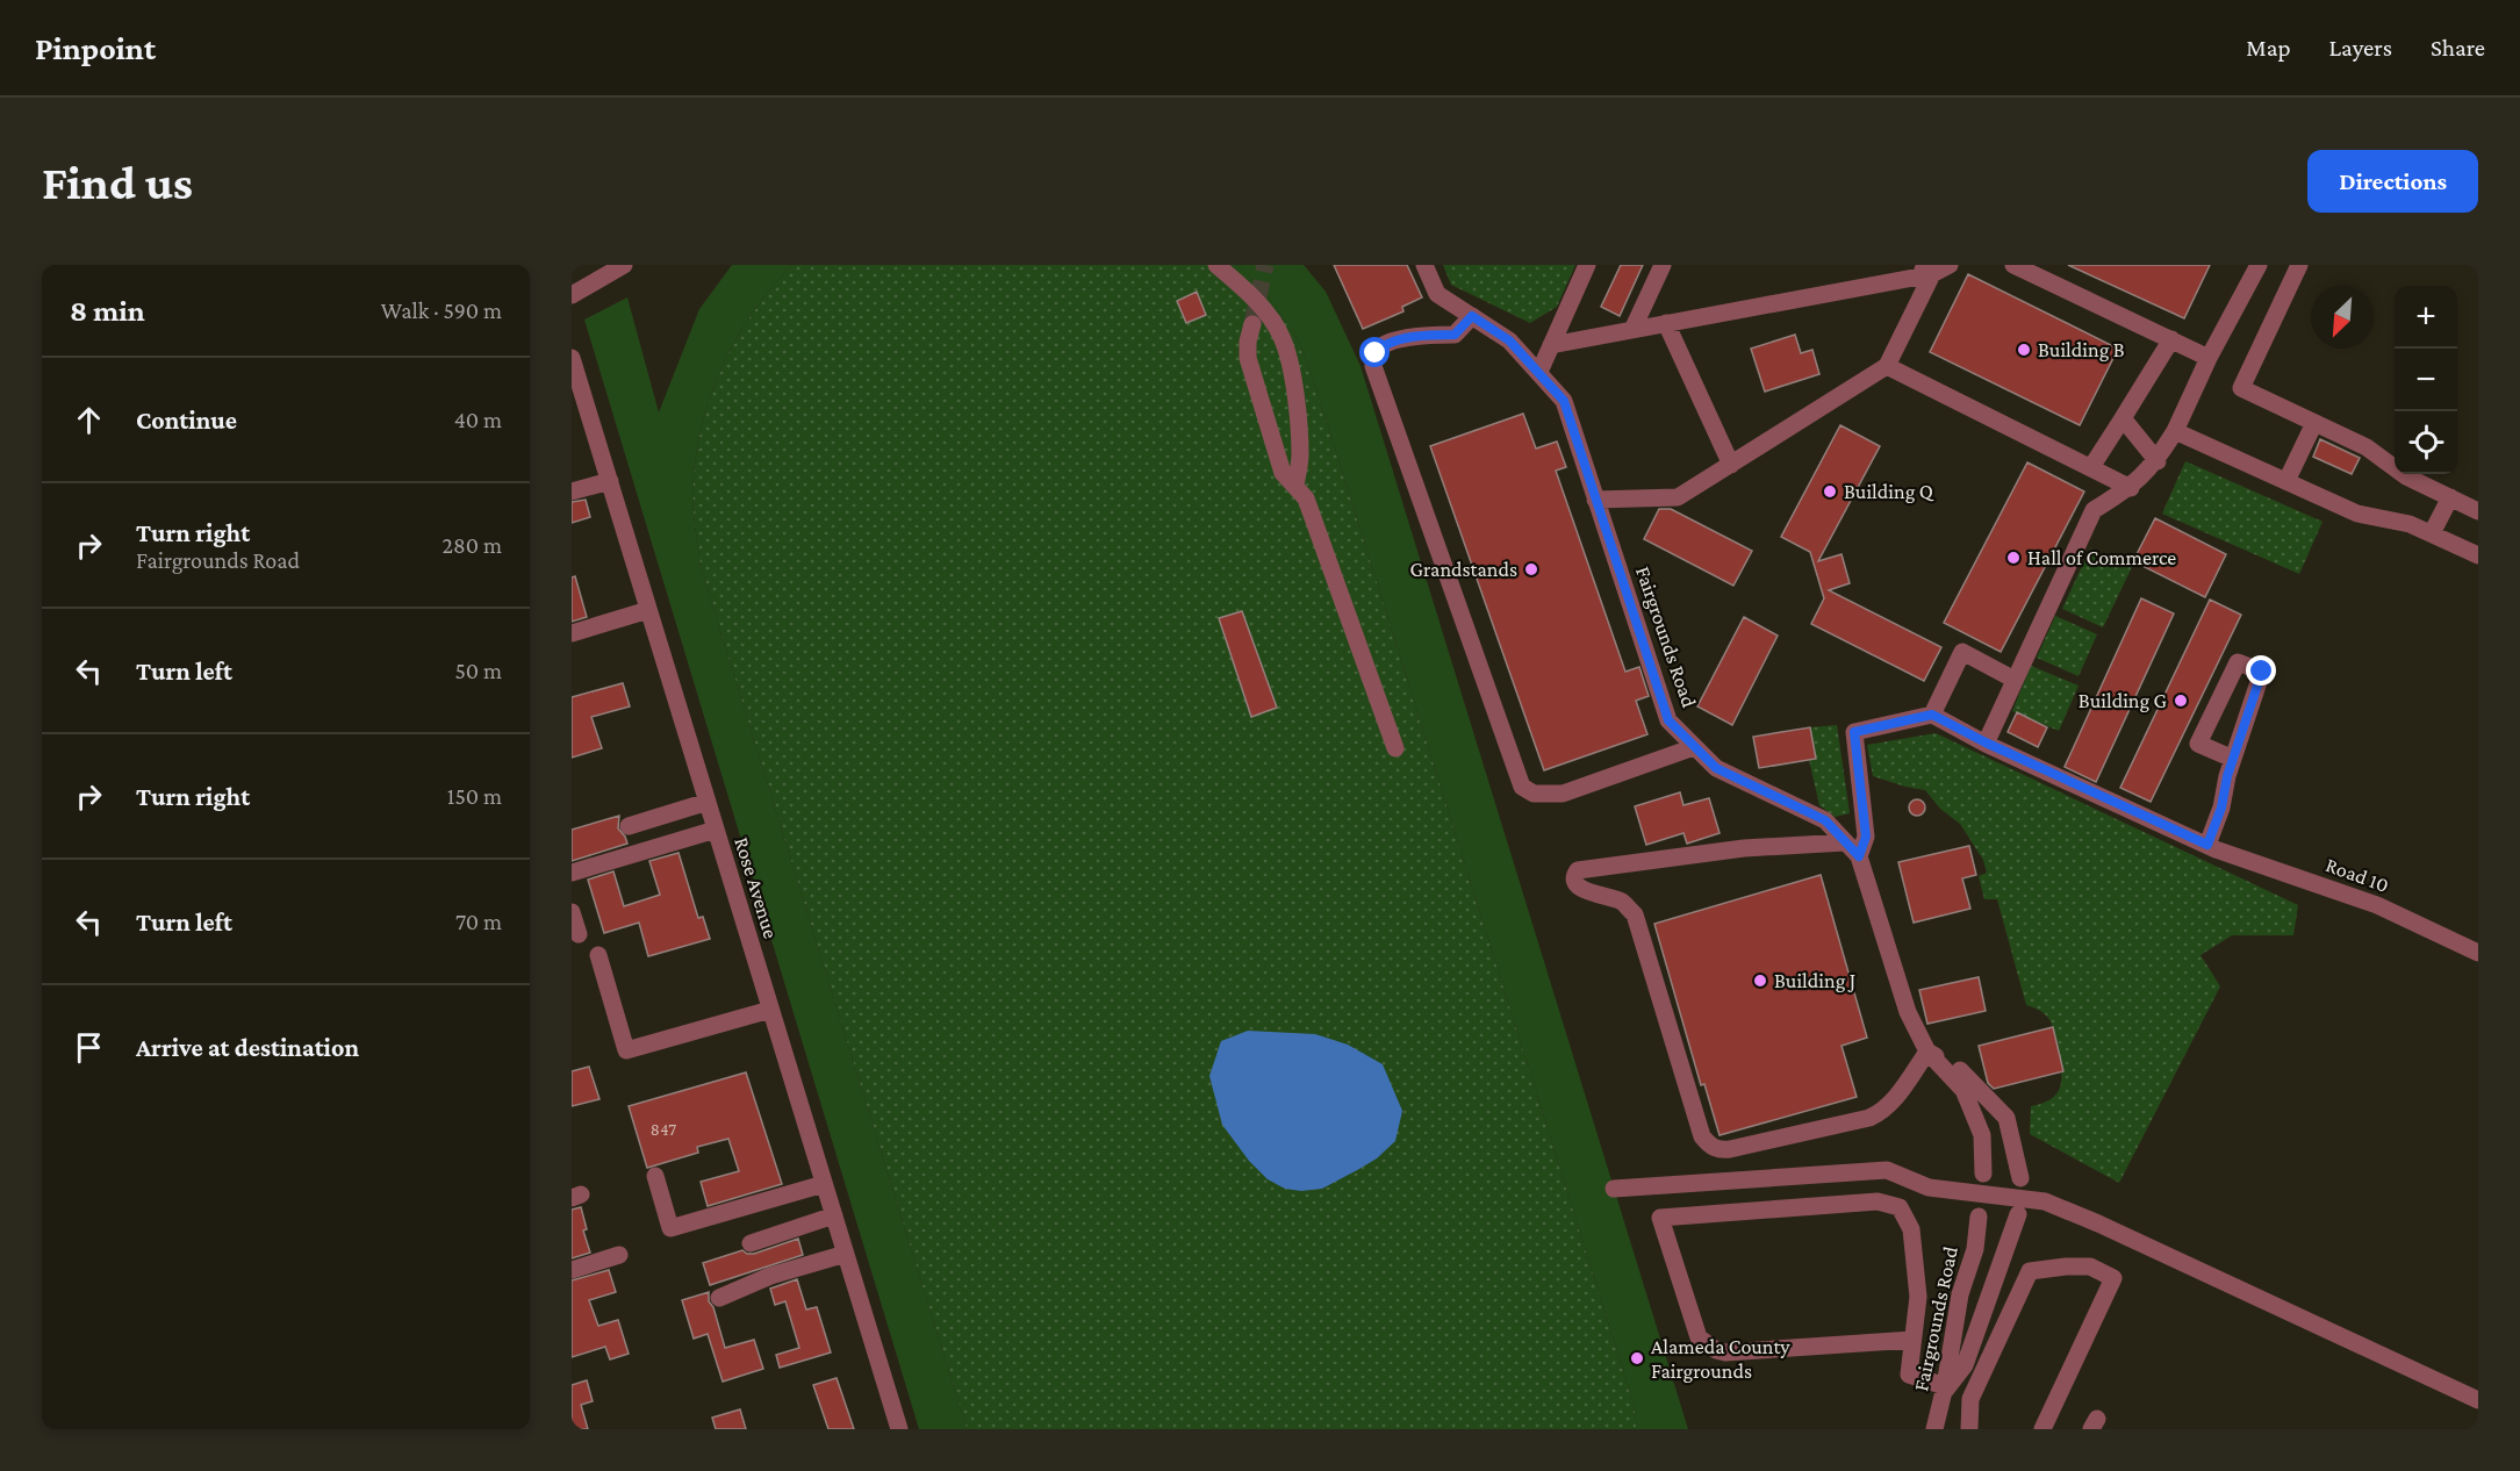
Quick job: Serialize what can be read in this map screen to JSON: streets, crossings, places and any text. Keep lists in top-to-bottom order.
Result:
{
  "streets": {
    "street": ["Fairgrounds Road", "Road 10", "Rose Avenue"]
  },
  "places": [
    "Building B",
    "Building Q",
    "Hall of Commerce",
    "Grandstands",
    "Building G",
    "Building J",
    "Alameda County Fairgrounds"
  ],
  "house_numbers": ["847"],
  "north": "bottom left",
  "page": {
    "header": "Pinpoint",
    "nav": ["Map", "Layers", "Share"],
    "buttons": "Directions",
    "title": "Find us",
    "heading": ["8 min", "Walk · 590 m"],
    "map_buttons": ["+", "−"],
    "list": [
      ["Continue", "40 m"],
      ["Turn right", "Fairgrounds Road", "280 m"],
      ["Turn left", "50 m"],
      ["Turn right", "150 m"],
      ["Turn left", "70 m"],
      "Arrive at destination"
    ]
  }
}
